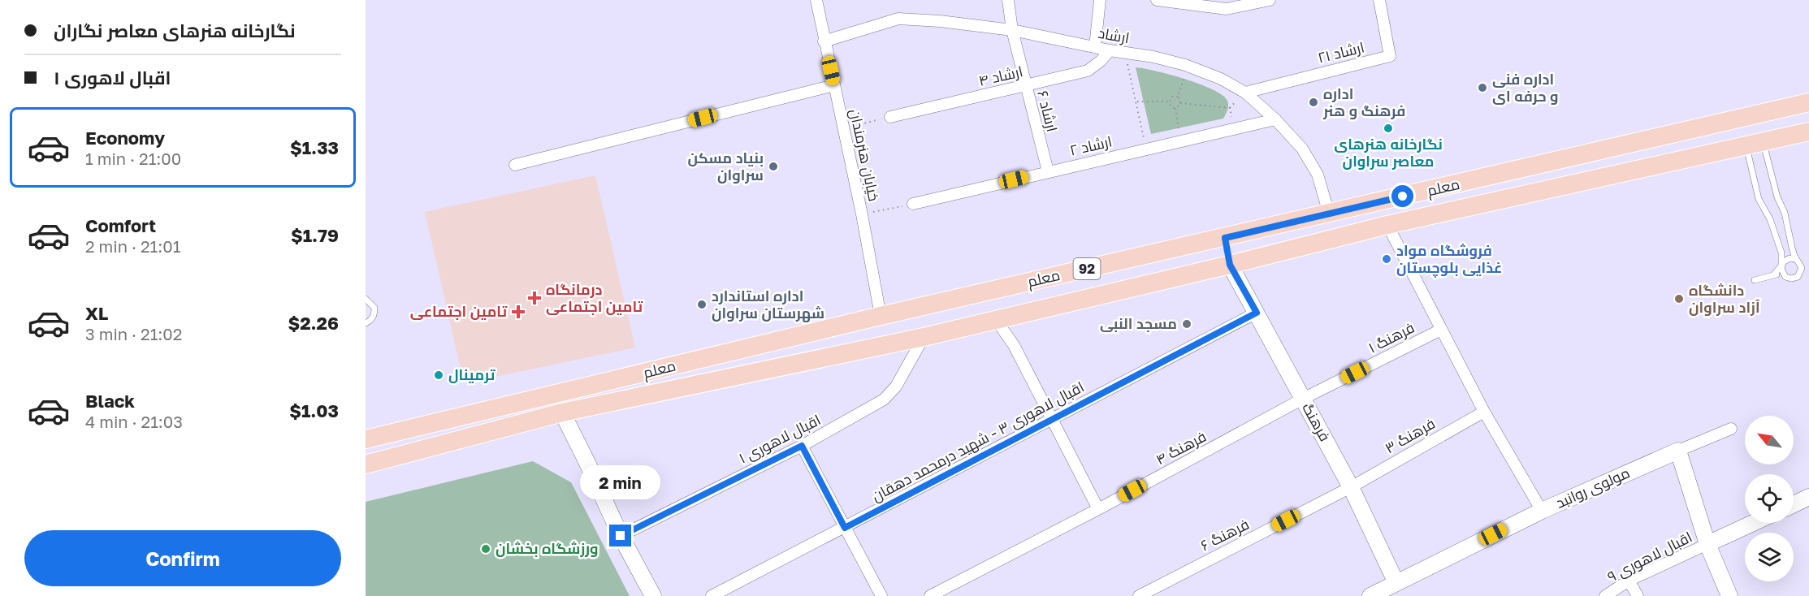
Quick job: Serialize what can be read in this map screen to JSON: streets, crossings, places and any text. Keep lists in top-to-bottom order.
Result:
{
  "streets": {
    "main road": ["معلم", "92"],
    "street": [
      "ارشاد",
      "ارشاد ۲۱",
      "ارشاد ۴",
      "ارشاد ۶",
      "ارشاد ۲",
      "خیابان هنرمندان",
      "فرهنگ ۱",
      "فرهنگ",
      "فرهنگ ۳",
      "اقبال لاهوری ۱",
      "اقبال لاهوری ۳ - شهید درمحمد دهقان",
      "فرهنگ ۴",
      "مولوی روانبد",
      "فرهنگ ۶",
      "اقبال لاهوری ۹"
    ]
  },
  "crossings": [
    ["ارشاد", "ارشاد ۲۱"],
    ["ارشاد", "ارشاد ۴"],
    ["ارشاد", "ارشاد ۶"],
    ["ارشاد", "ارشاد ۲"],
    ["ارشاد", "خیابان هنرمندان"],
    ["ارشاد", "معلم"],
    ["ارشاد ۴", "ارشاد ۶"],
    ["ارشاد ۶", "ارشاد ۲"],
    ["خیابان هنرمندان", "معلم"],
    ["معلم", "فرهنگ"],
    ["معلم", "اقبال لاهوری ۱"],
    ["فرهنگ ۱", "فرهنگ"],
    ["فرهنگ ۱", "فرهنگ ۴"],
    ["فرهنگ", "فرهنگ ۳"],
    ["فرهنگ", "اقبال لاهوری ۳ - شهید درمحمد دهقان"],
    ["فرهنگ", "فرهنگ ۴"],
    ["فرهنگ", "مولوی روانبد"],
    ["فرهنگ", "فرهنگ ۶"],
    ["فرهنگ ۳", "فرهنگ ۶"]
  ],
  "places": {
    "other": [
      "اداره فنی و حرفه ای",
      "اداره فرهنگ و هنر",
      "نگارخانه هنرهای معاصر سراوان",
      "بنیاد مسکن سراوان",
      "فروشگاه مواد غذایی بلوچستان",
      "دانشگاه آزاد سراوان",
      "اداره استاندارد شهرستان سراوان",
      "مسجد النبی",
      "ترمینال",
      "ورزشگاه بخشان"
    ],
    "health": ["درمانگاه تامین اجتماعی", "تامین اجتماعی"]
  },
  "north": "top left",
  "page": {
    "banner": ["نگارخانه هنرهای معاصر نگاران", "اقبال لاهوری ۱"],
    "list": [
      {
        "name": "Economy",
        "note": "1 min · 21:00",
        "value": "$1.33"
      },
      {
        "name": "Comfort",
        "note": "2 min · 21:01",
        "value": "$1.79"
      },
      {
        "name": "XL",
        "note": "3 min · 21:02",
        "value": "$2.26"
      },
      {
        "name": "Black",
        "note": "4 min · 21:03",
        "value": "$1.03"
      }
    ],
    "bubble": "2 min",
    "buttons": "Confirm"
  }
}
